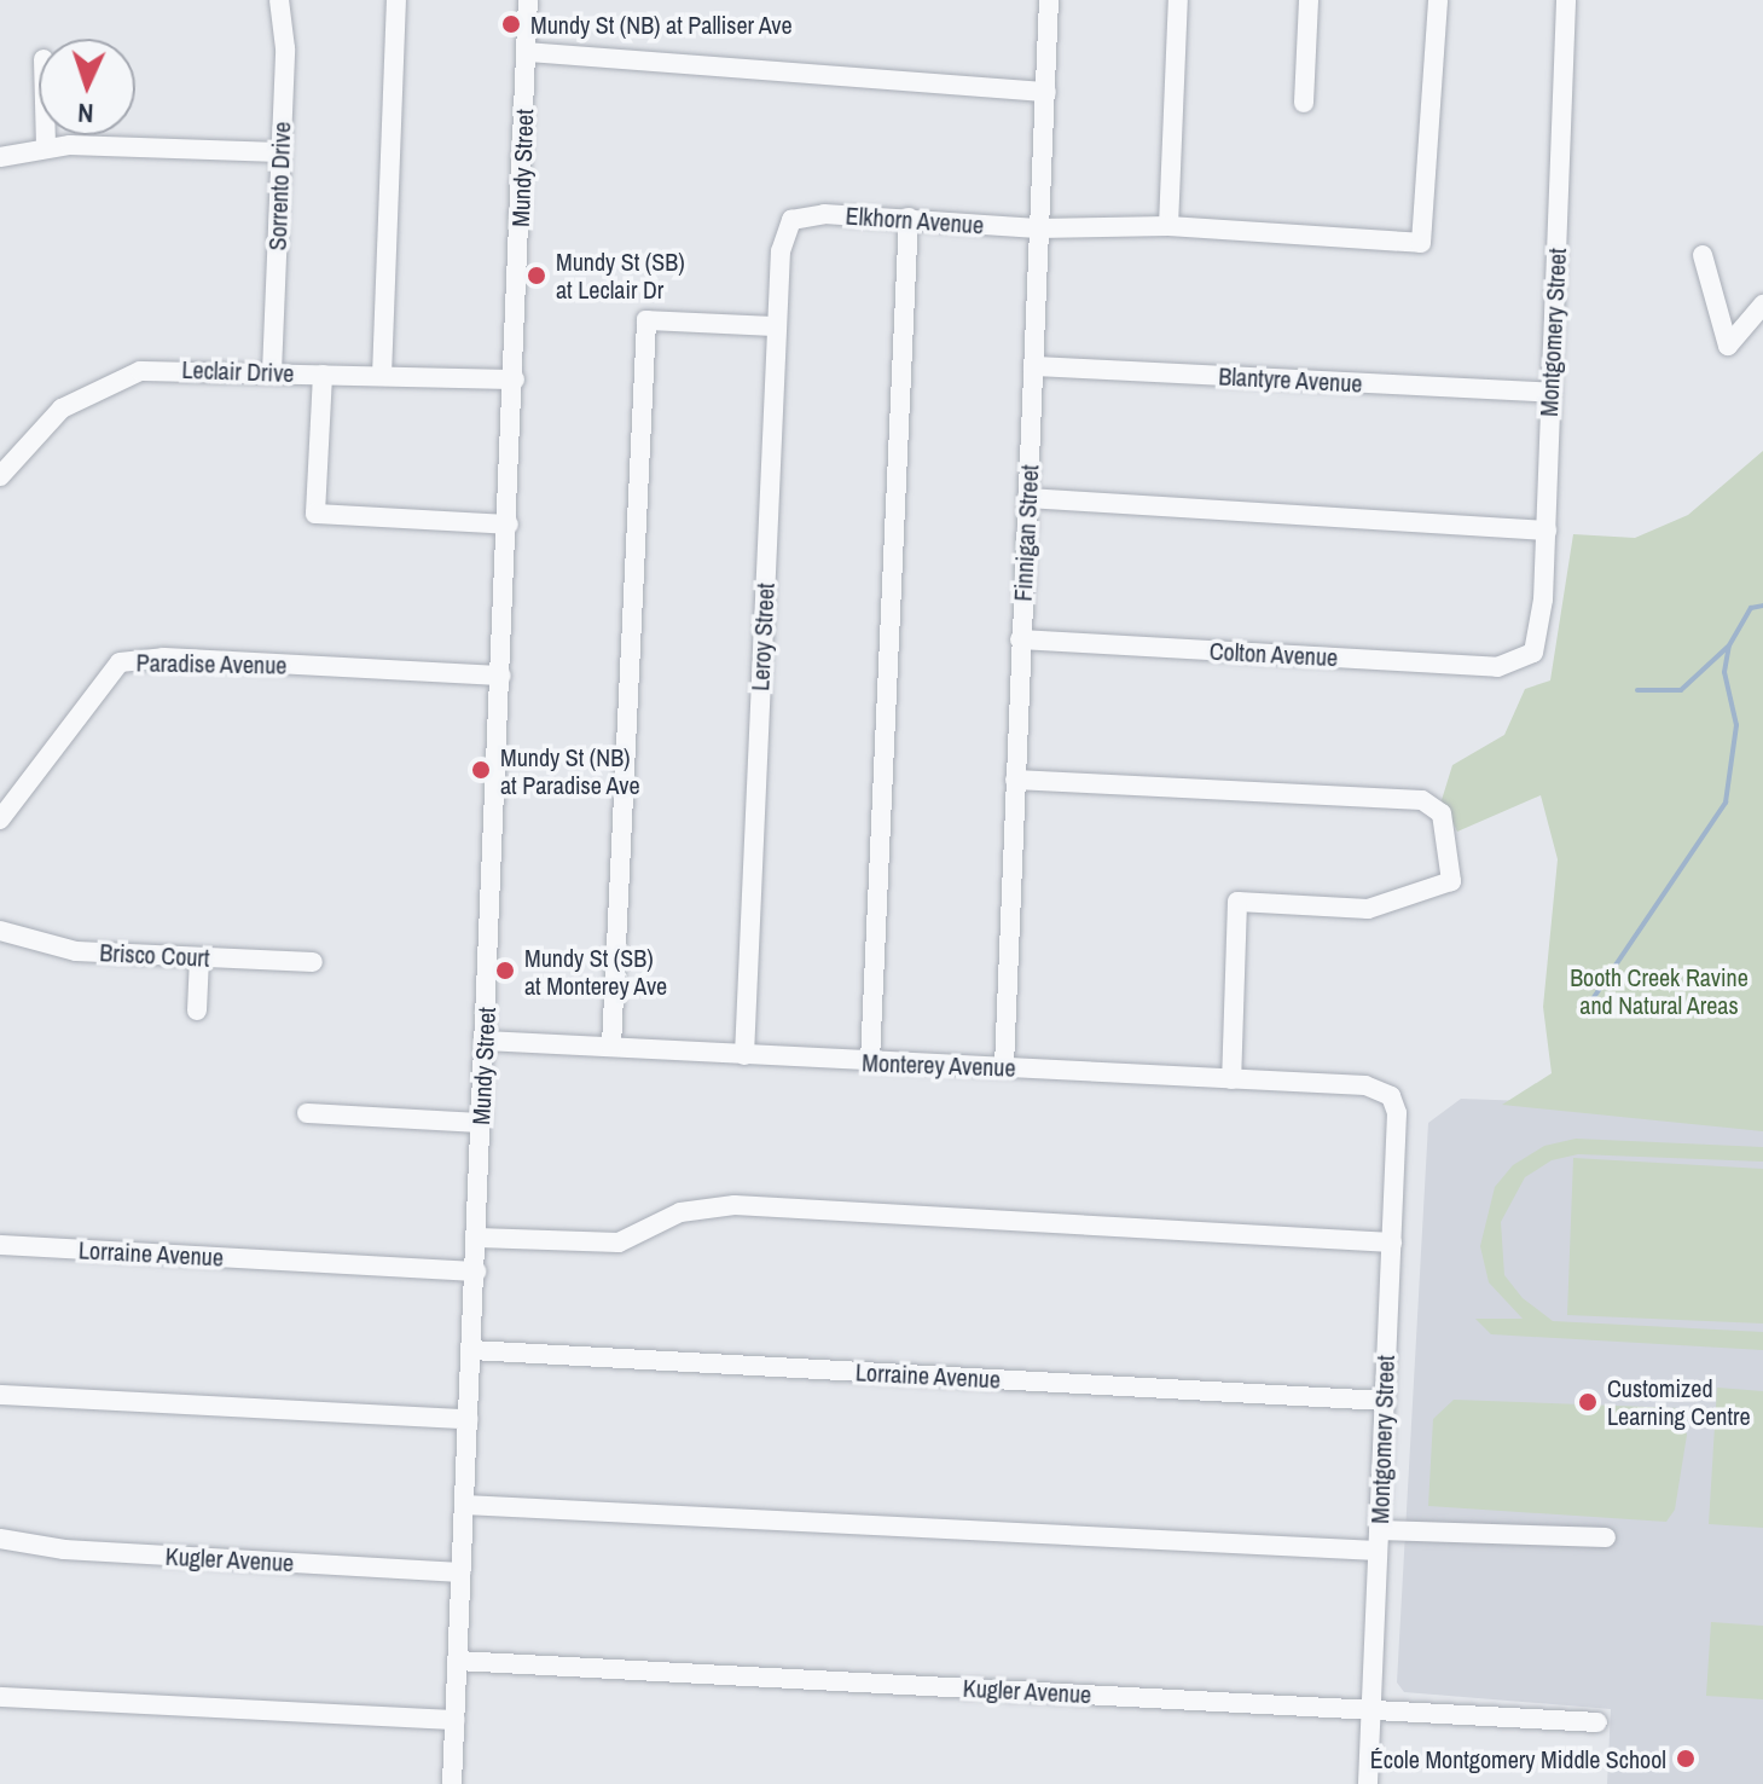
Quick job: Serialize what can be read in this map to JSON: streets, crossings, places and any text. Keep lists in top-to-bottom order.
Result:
{
  "streets": {
    "street": [
      "Mundy Street",
      "Sorrento Drive",
      "Elkhorn Avenue",
      "Montgomery Street",
      "Leclair Drive",
      "Blantyre Avenue",
      "Finnigan Street",
      "Leroy Street",
      "Colton Avenue",
      "Paradise Avenue",
      "Brisco Court",
      "Monterey Avenue",
      "Lorraine Avenue",
      "Kugler Avenue"
    ]
  },
  "crossings": [
    ["Mundy Street", "Leclair Drive"],
    ["Mundy Street", "Paradise Avenue"],
    ["Mundy Street", "Monterey Avenue"],
    ["Mundy Street", "Lorraine Avenue"],
    ["Mundy Street", "Kugler Avenue"],
    ["Sorrento Drive", "Leclair Drive"],
    ["Elkhorn Avenue", "Finnigan Street"],
    ["Elkhorn Avenue", "Leroy Street"],
    ["Montgomery Street", "Blantyre Avenue"],
    ["Montgomery Street", "Colton Avenue"],
    ["Montgomery Street", "Monterey Avenue"],
    ["Montgomery Street", "Lorraine Avenue"],
    ["Montgomery Street", "Kugler Avenue"],
    ["Blantyre Avenue", "Finnigan Street"],
    ["Finnigan Street", "Colton Avenue"],
    ["Finnigan Street", "Monterey Avenue"],
    ["Leroy Street", "Monterey Avenue"]
  ],
  "parks": ["Booth Creek Ravine and Natural Areas"],
  "places": [
    "Mundy St (NB) at Palliser Ave",
    "Mundy St (SB) at Leclair Dr",
    "Mundy St (NB) at Paradise Ave",
    "Mundy St (SB) at Monterey Ave",
    "Customized Learning Centre",
    "École Montgomery Middle School"
  ],
  "north": "bottom"
}
